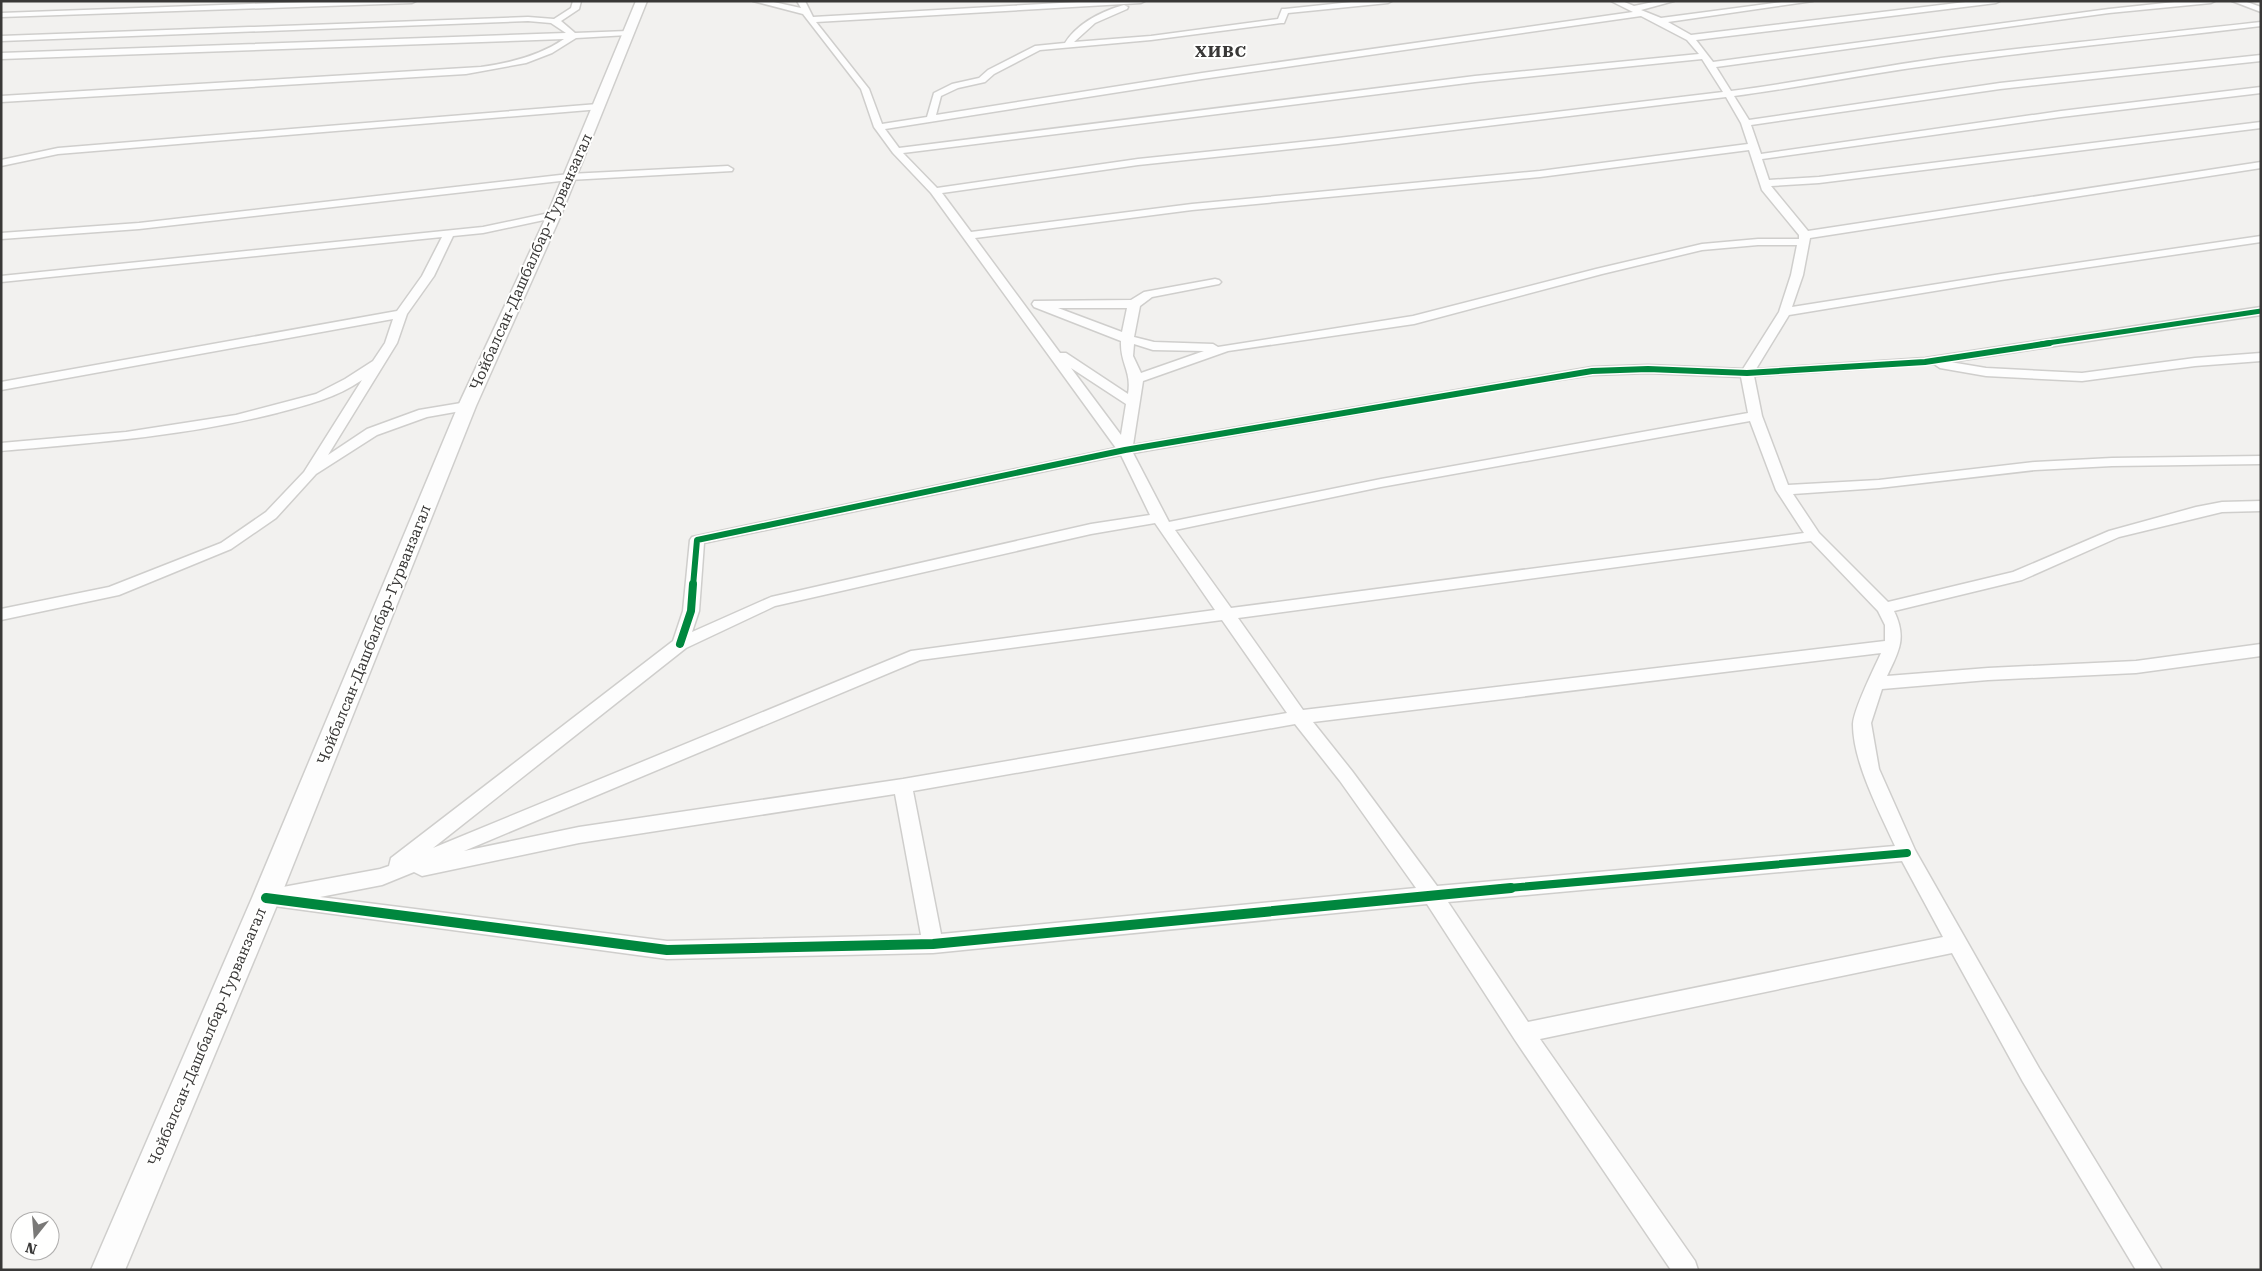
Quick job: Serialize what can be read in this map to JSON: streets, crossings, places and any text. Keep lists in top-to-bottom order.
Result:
{
  "streets": {
    "street": ["Чойбалсан-Дашбалбар-Гурванзагал"]
  },
  "districts": ["ХИВС"],
  "north": "bottom"
}
